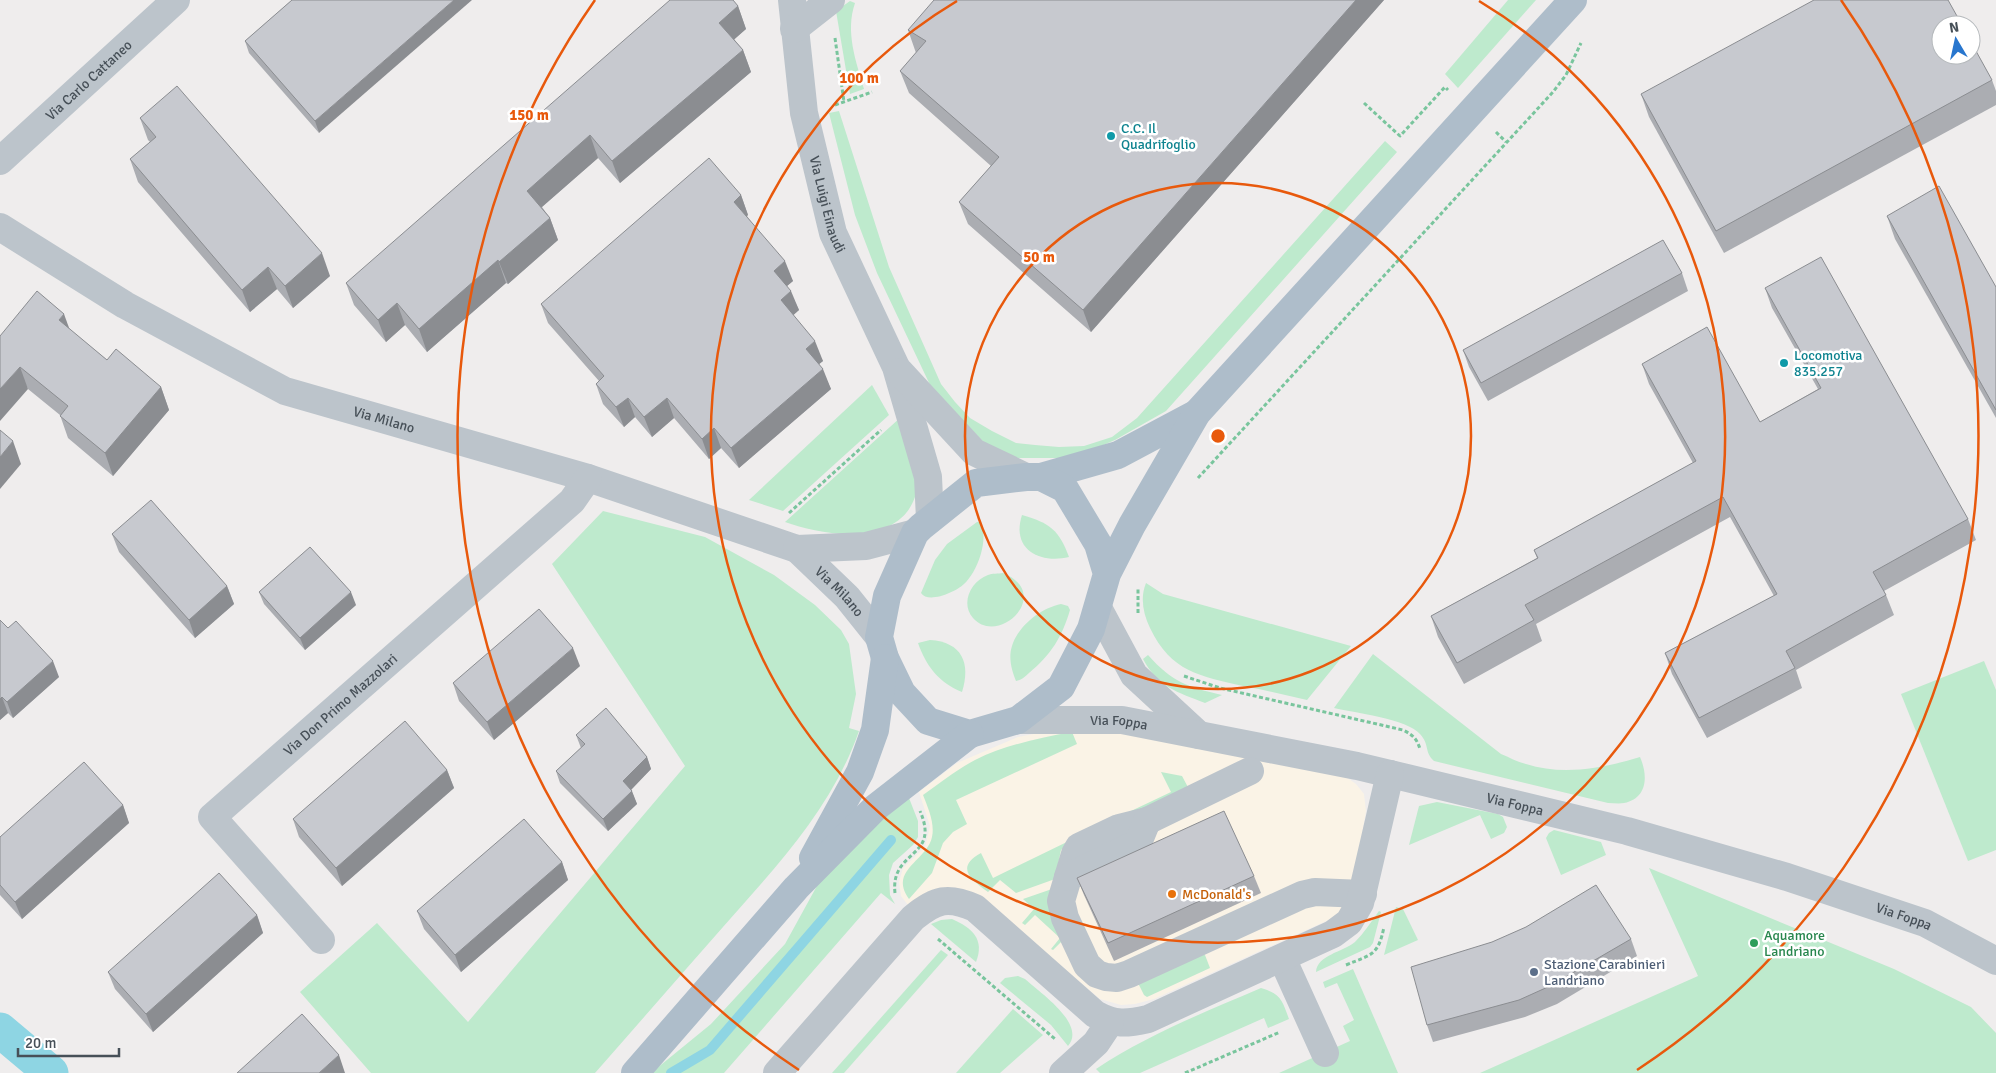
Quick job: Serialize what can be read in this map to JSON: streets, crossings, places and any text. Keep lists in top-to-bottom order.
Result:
{
  "streets": {
    "street": [
      "Via Carlo Cattaneo",
      "Via Luigi Einaudi",
      "Via Milano",
      "Via Don Primo Mazzolari",
      "Via Foppa"
    ]
  },
  "crossings": [
    ["Via Milano", "Via Don Primo Mazzolari"]
  ],
  "places": [
    "C.C. Il Quadrifoglio",
    "Locomotiva 835.257",
    "McDonald's",
    "Aquamore Landriano",
    "Stazione Carabinieri Landriano"
  ],
  "scale_bar": "20 m",
  "north": "top",
  "rings": ["100 m", "150 m", "50 m"]
}
